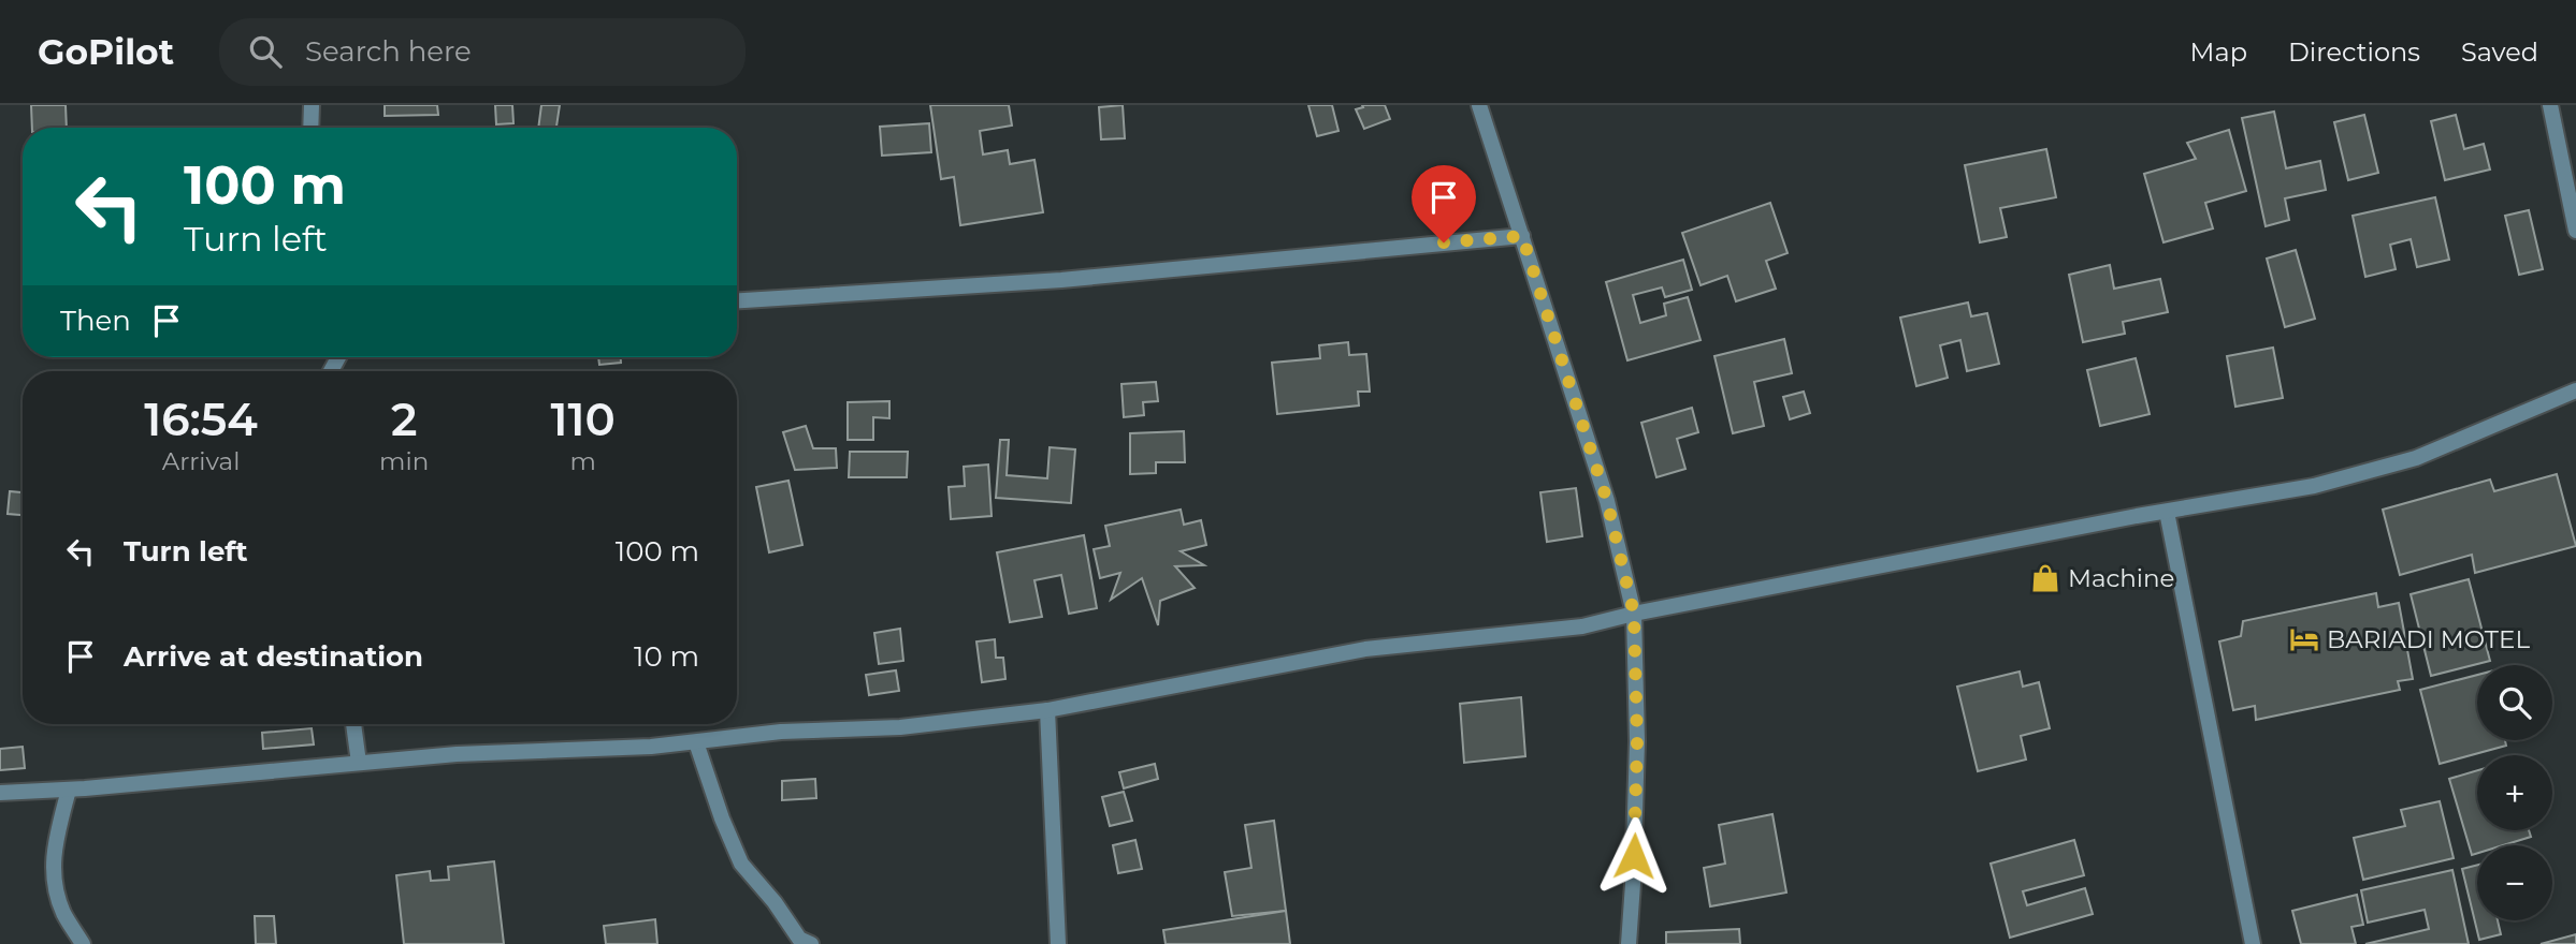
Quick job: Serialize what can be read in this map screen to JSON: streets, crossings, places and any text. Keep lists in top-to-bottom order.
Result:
{
  "places": {
    "shop": ["Machine"],
    "hotel": ["BARIADI MOTEL"]
  },
  "page": {
    "header": "GoPilot",
    "search": "Search here",
    "nav": ["Map", "Directions", "Saved"],
    "turn": ["100 m", "Turn left"],
    "then": "Then",
    "eta": [
      "16:54",
      "Arrival",
      "2",
      "min",
      "110",
      "m"
    ],
    "list": [
      {
        "name": "Turn left",
        "value": "100 m"
      },
      {
        "name": "Arrive at destination",
        "value": "10 m"
      }
    ],
    "map_buttons": ["+", "−"]
  }
}
